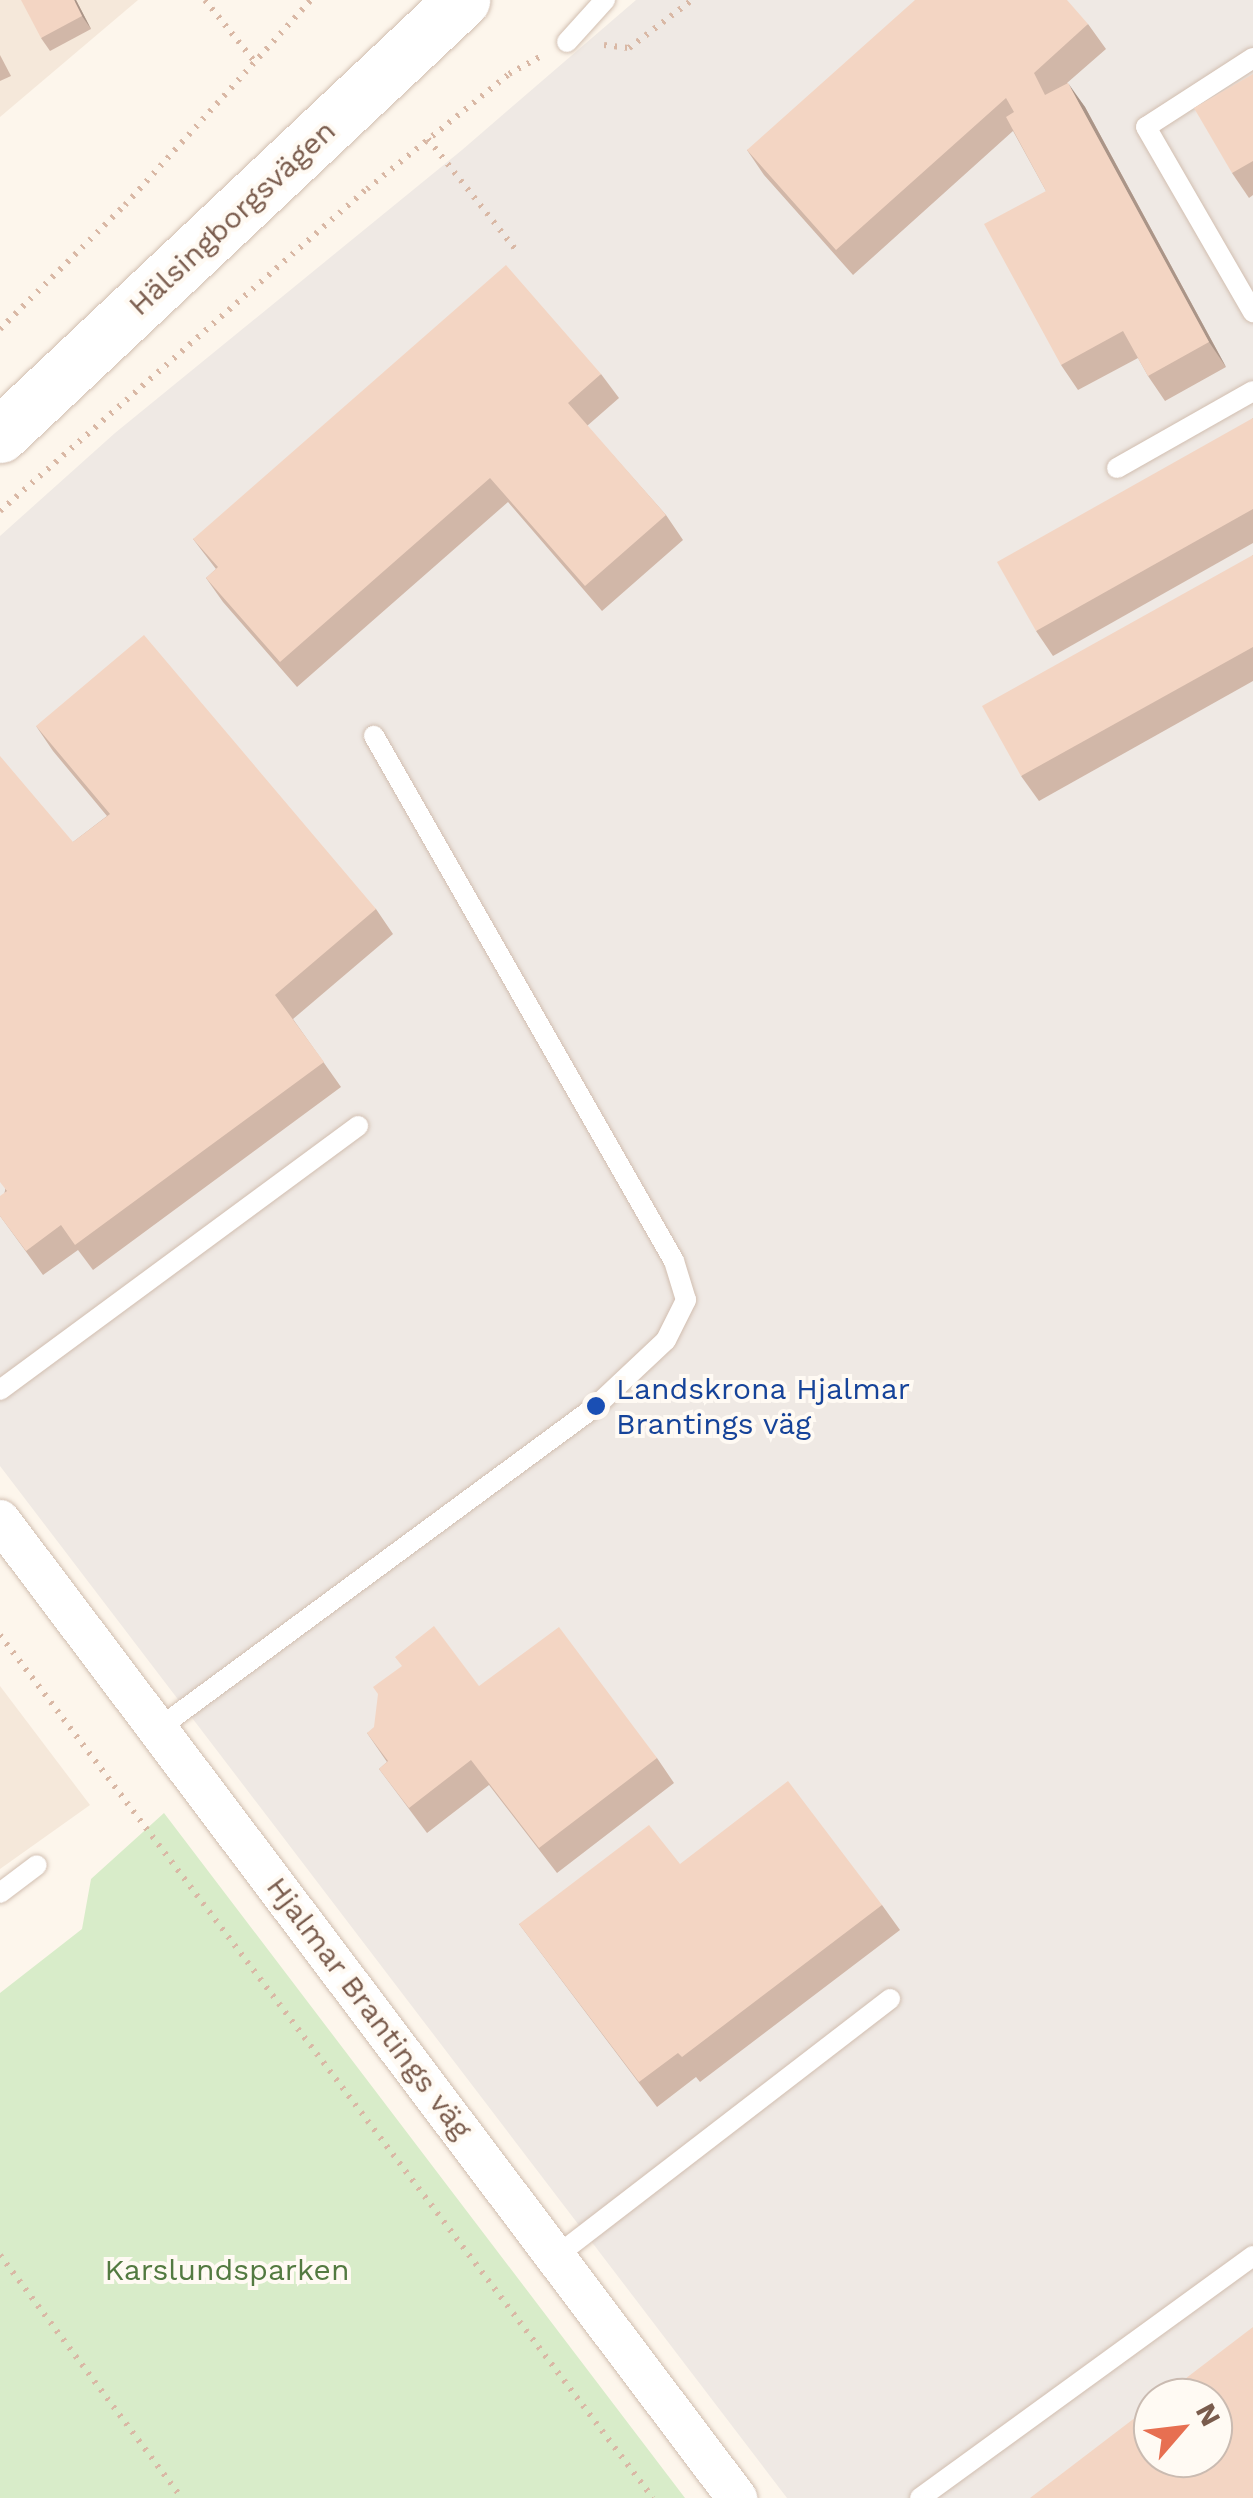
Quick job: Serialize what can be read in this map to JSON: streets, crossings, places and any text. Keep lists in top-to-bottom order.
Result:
{
  "streets": {
    "main road": ["Hälsingborgsvägen"],
    "street": ["Hjalmar Brantings väg"]
  },
  "parks": ["Karslundsparken"],
  "places": ["Landskrona Hjalmar Brantings väg"],
  "north": "top right"
}
